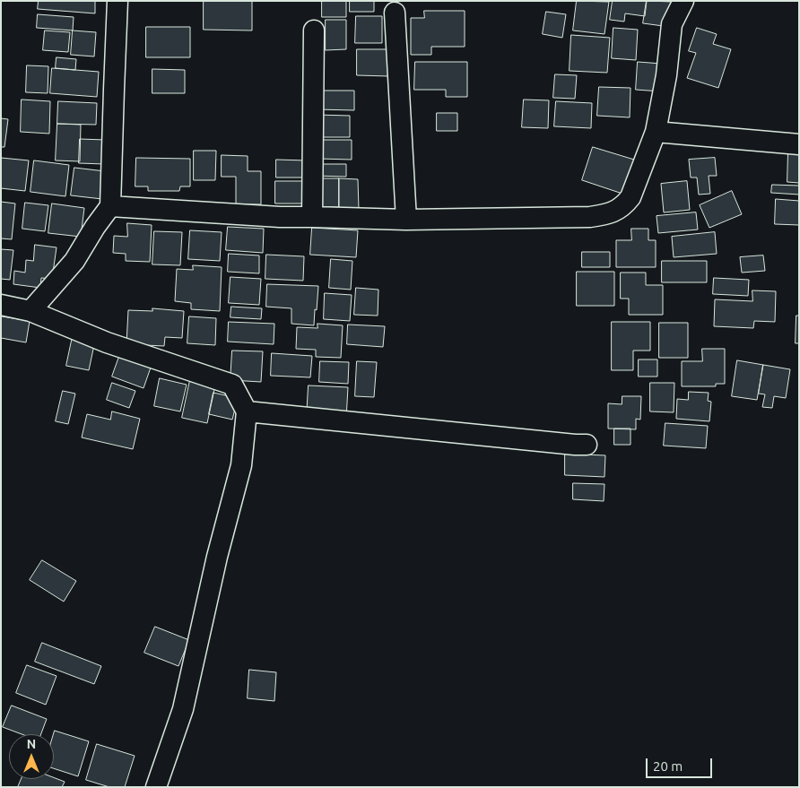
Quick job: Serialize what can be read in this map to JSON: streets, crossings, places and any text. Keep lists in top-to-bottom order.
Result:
{
  "scale_bar": "20 m",
  "north": "top"
}
